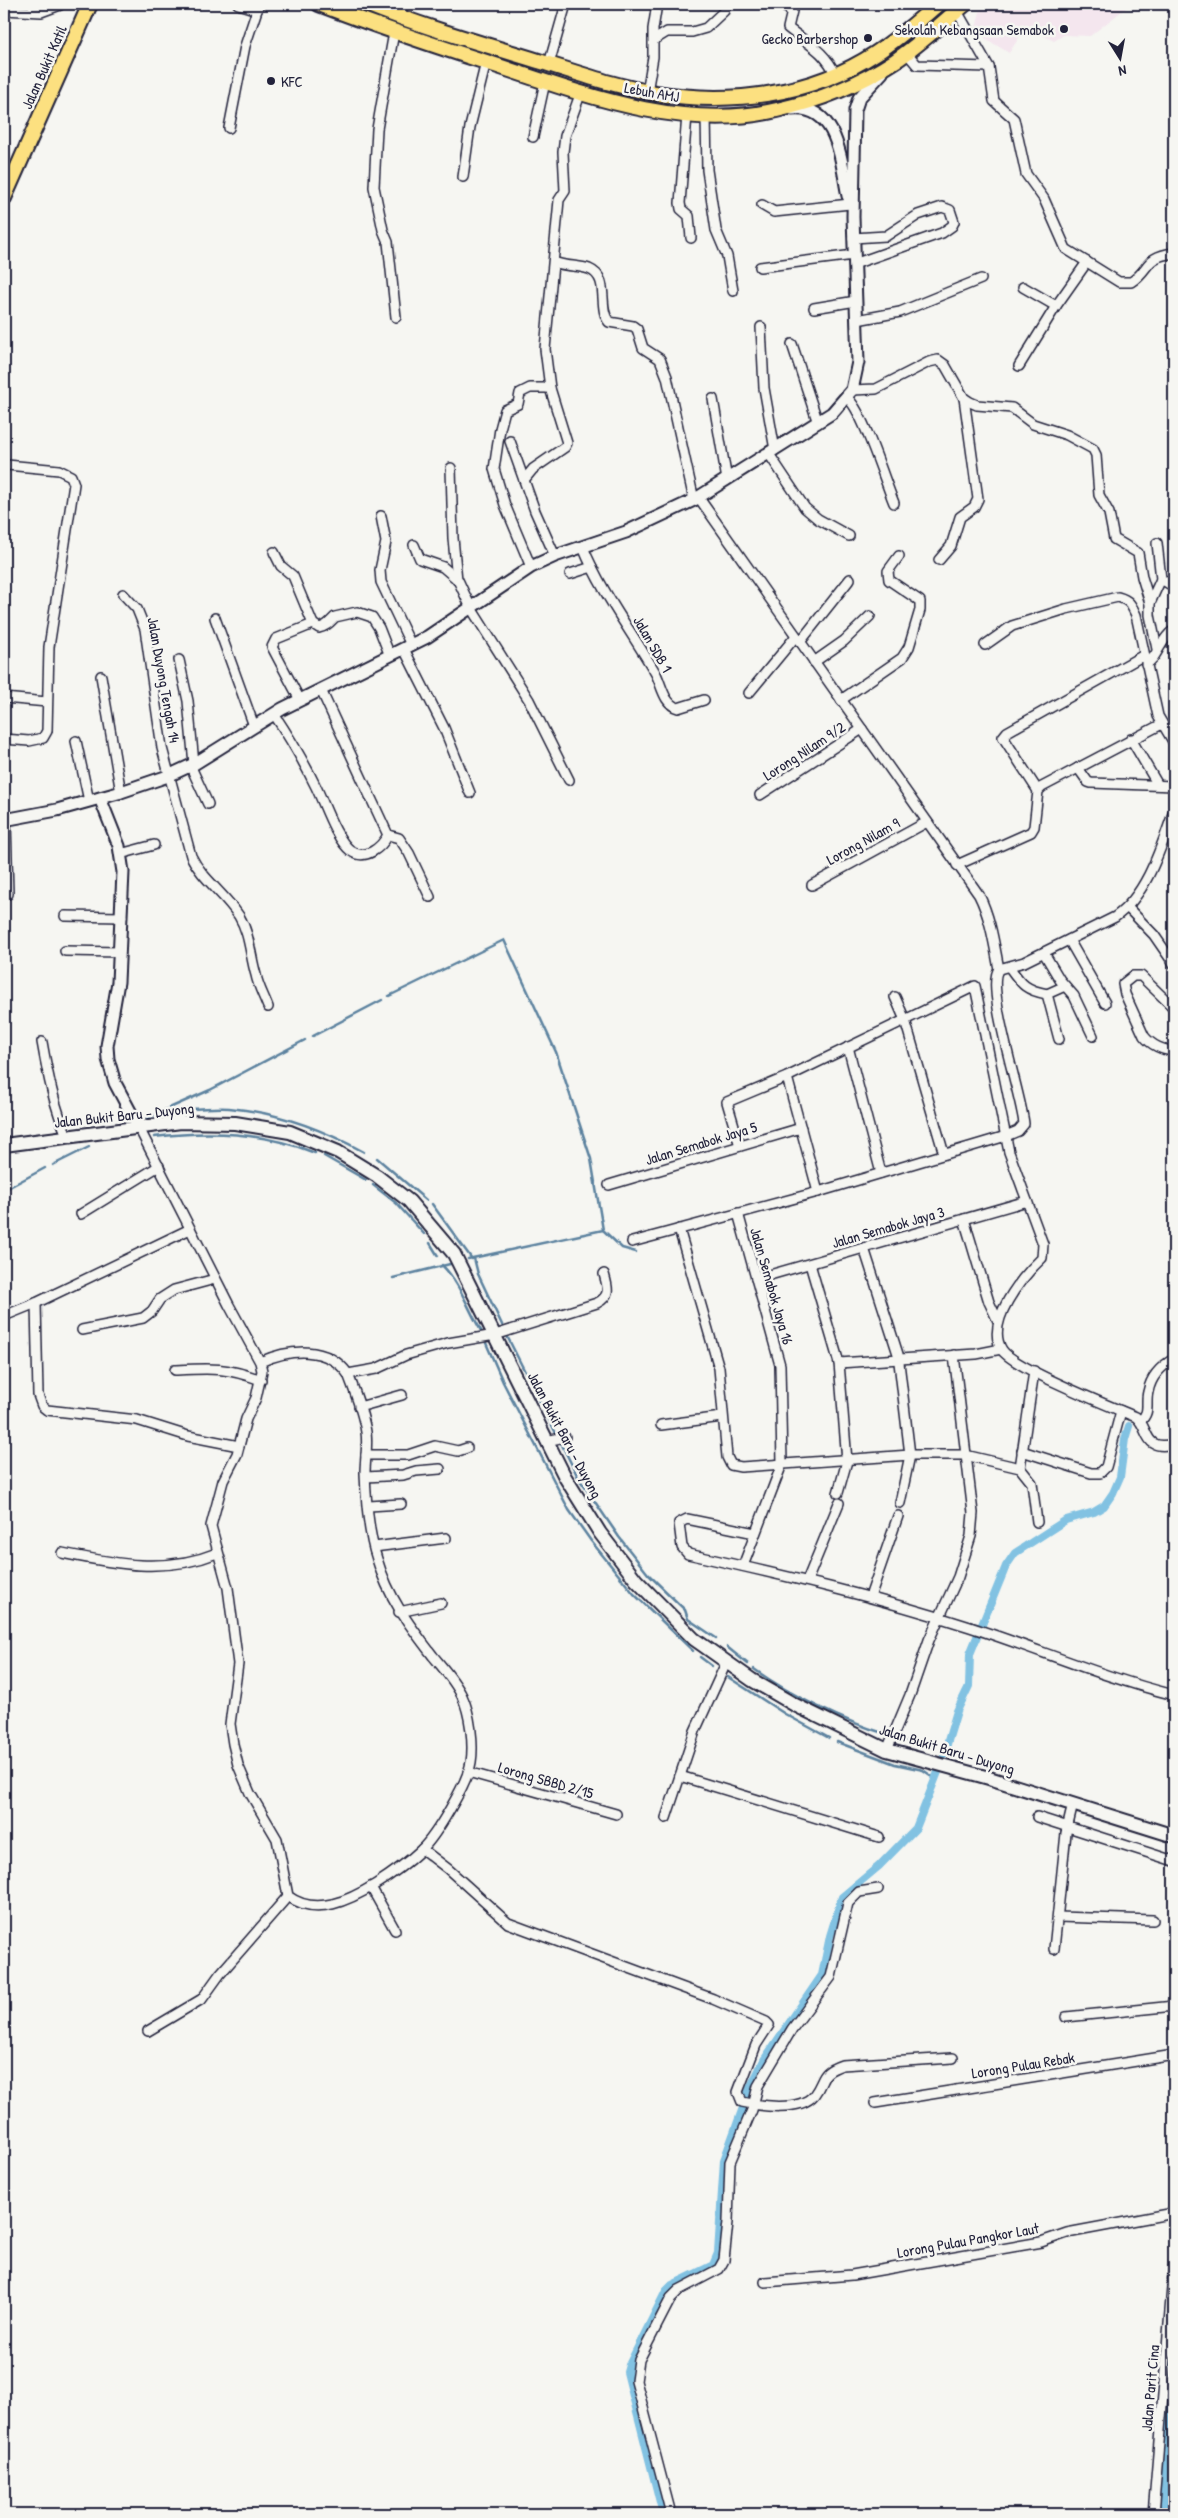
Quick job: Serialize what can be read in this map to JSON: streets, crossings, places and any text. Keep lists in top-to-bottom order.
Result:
{
  "streets": {
    "main road": ["Jalan Bukit Katil", "Lebuh AMJ", "Jalan Bukit Baru - Duyong"],
    "street": [
      "Jalan SDB 1",
      "Jalan Duyong Tengah 14",
      "Lorong Nilam 9/2",
      "Lorong Nilam 9",
      "Jalan Semabok Jaya 5",
      "Jalan Semabok Jaya 3",
      "Jalan Semabok Jaya 16",
      "Lorong SBBD 2/15",
      "Lorong Pulau Rebak",
      "Lorong Pulau Pangkor Laut",
      "Jalan Parit Cina"
    ]
  },
  "crossings": [
    ["Jalan Semabok Jaya 3", "Jalan Semabok Jaya 16"]
  ],
  "places": ["Sekolah Kebangsaan Semabok", "Gecko Barbershop", "KFC"],
  "north": "bottom"
}
